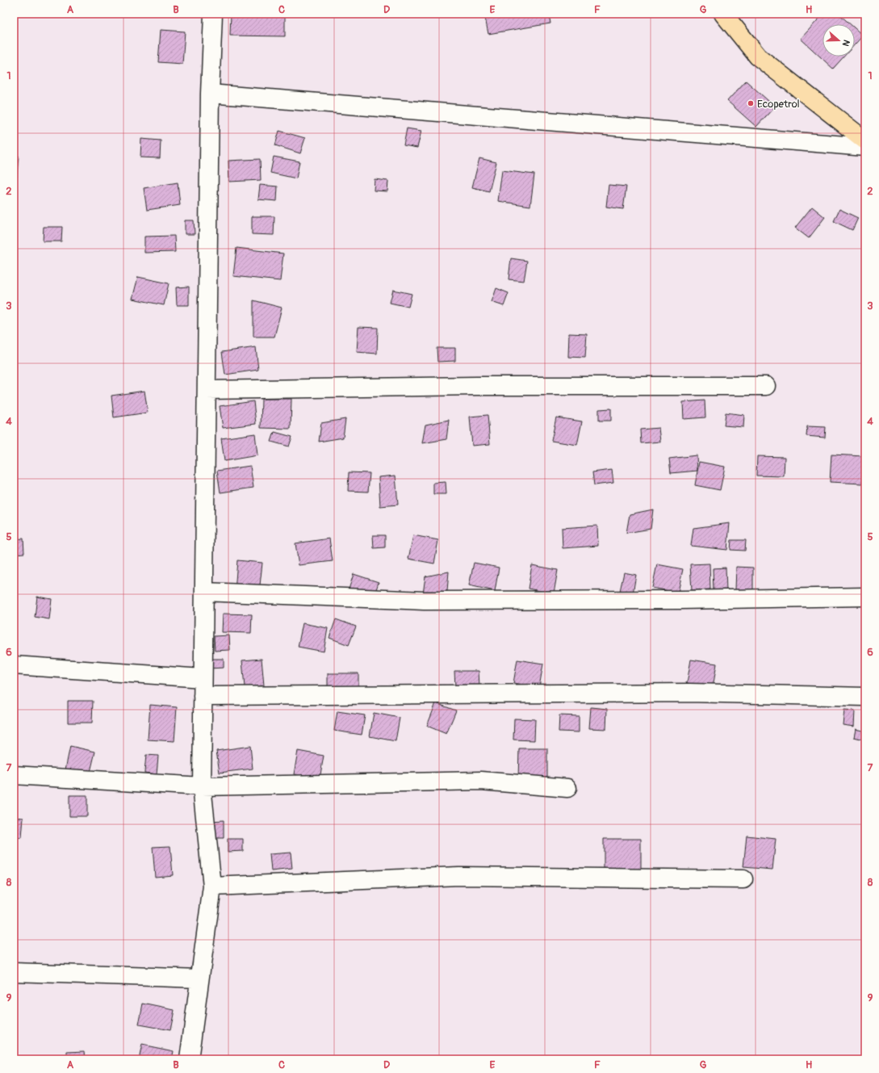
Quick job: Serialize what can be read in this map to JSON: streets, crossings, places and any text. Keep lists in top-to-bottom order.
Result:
{
  "places": ["Ecopetrol"],
  "north": "right",
  "grid": {
    "columns": [
      "A",
      "B",
      "C",
      "D",
      "E",
      "F",
      "G",
      "H"
    ],
    "rows": [
      "1",
      "2",
      "3",
      "4",
      "5",
      "6",
      "7",
      "8",
      "9"
    ]
  }
}
